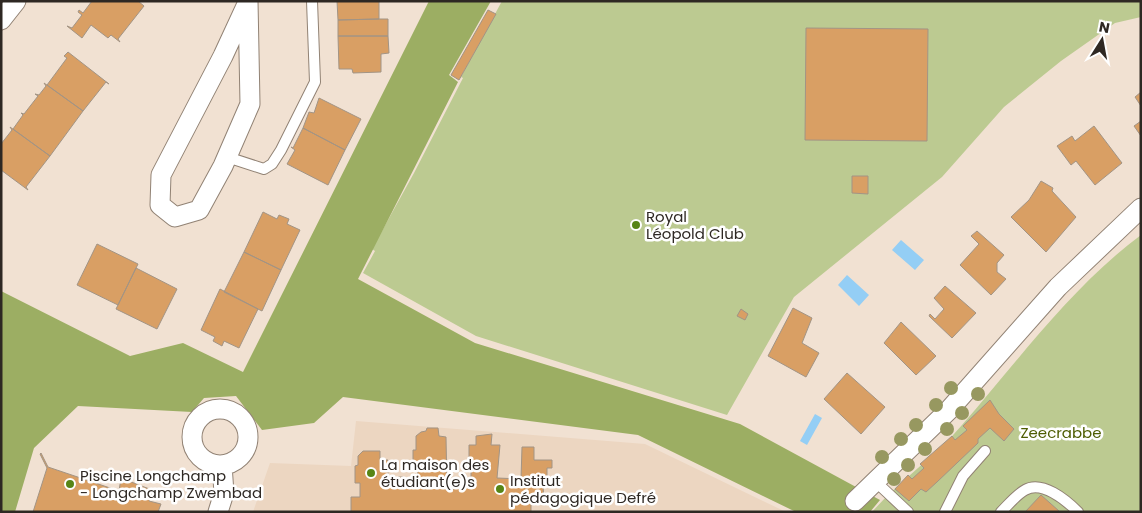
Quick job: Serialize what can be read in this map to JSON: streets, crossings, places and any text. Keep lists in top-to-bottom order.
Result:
{
  "parks": ["Zeecrabbe"],
  "places": [
    "Royal Léopold Club",
    "La maison des étudiant(e)s",
    "Piscine Longchamp - Longchamp Zwembad",
    "Institut pédagogique Defré"
  ],
  "north": "top"
}
